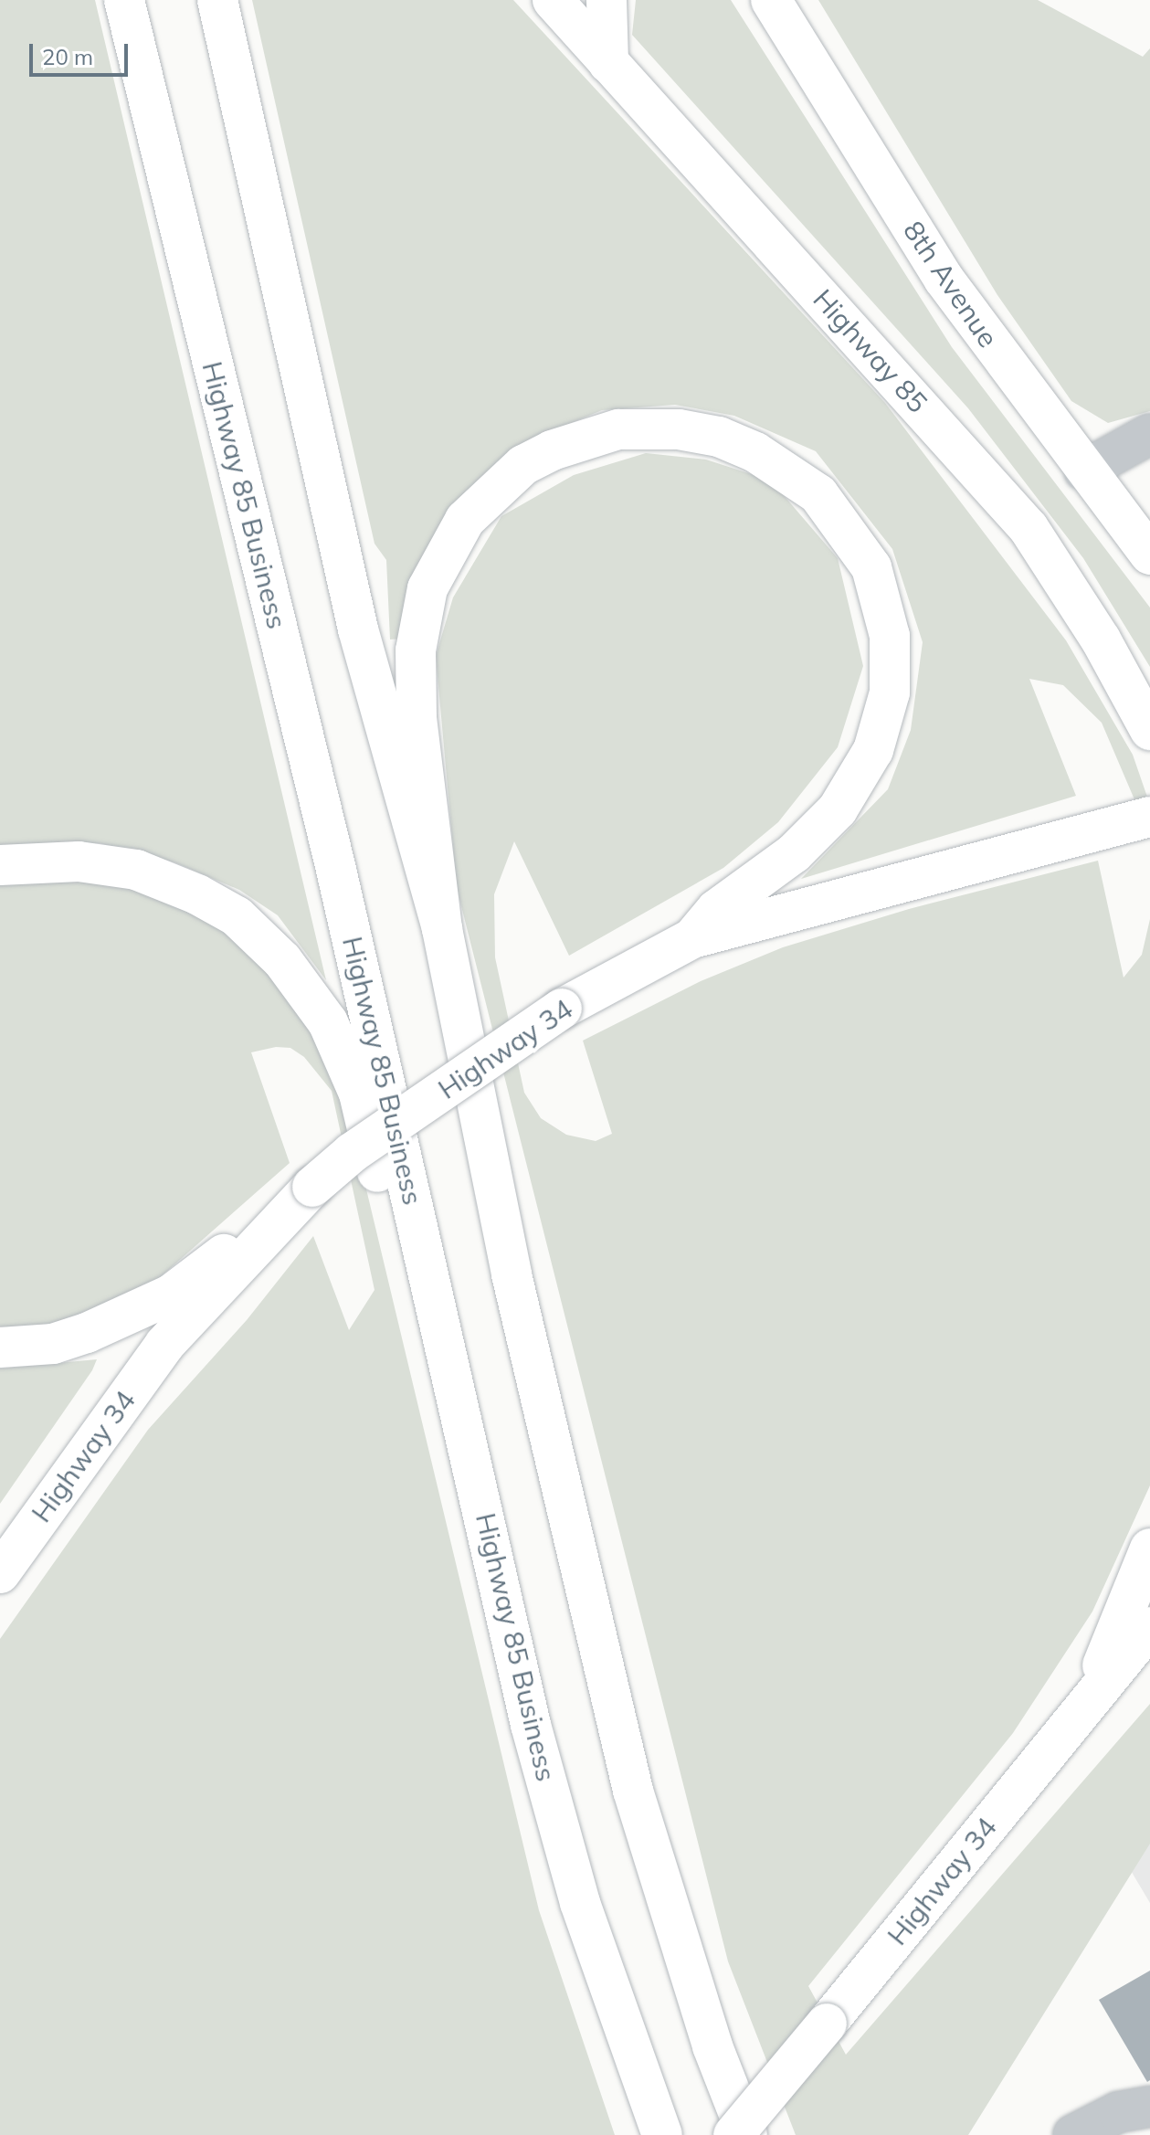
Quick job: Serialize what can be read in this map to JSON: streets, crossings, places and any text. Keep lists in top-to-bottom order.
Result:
{
  "streets": {
    "main road": [
      "8th Avenue",
      "Highway 85",
      "Highway 85 Business",
      "Highway 34"
    ]
  },
  "scale_bar": "20 m"
}
